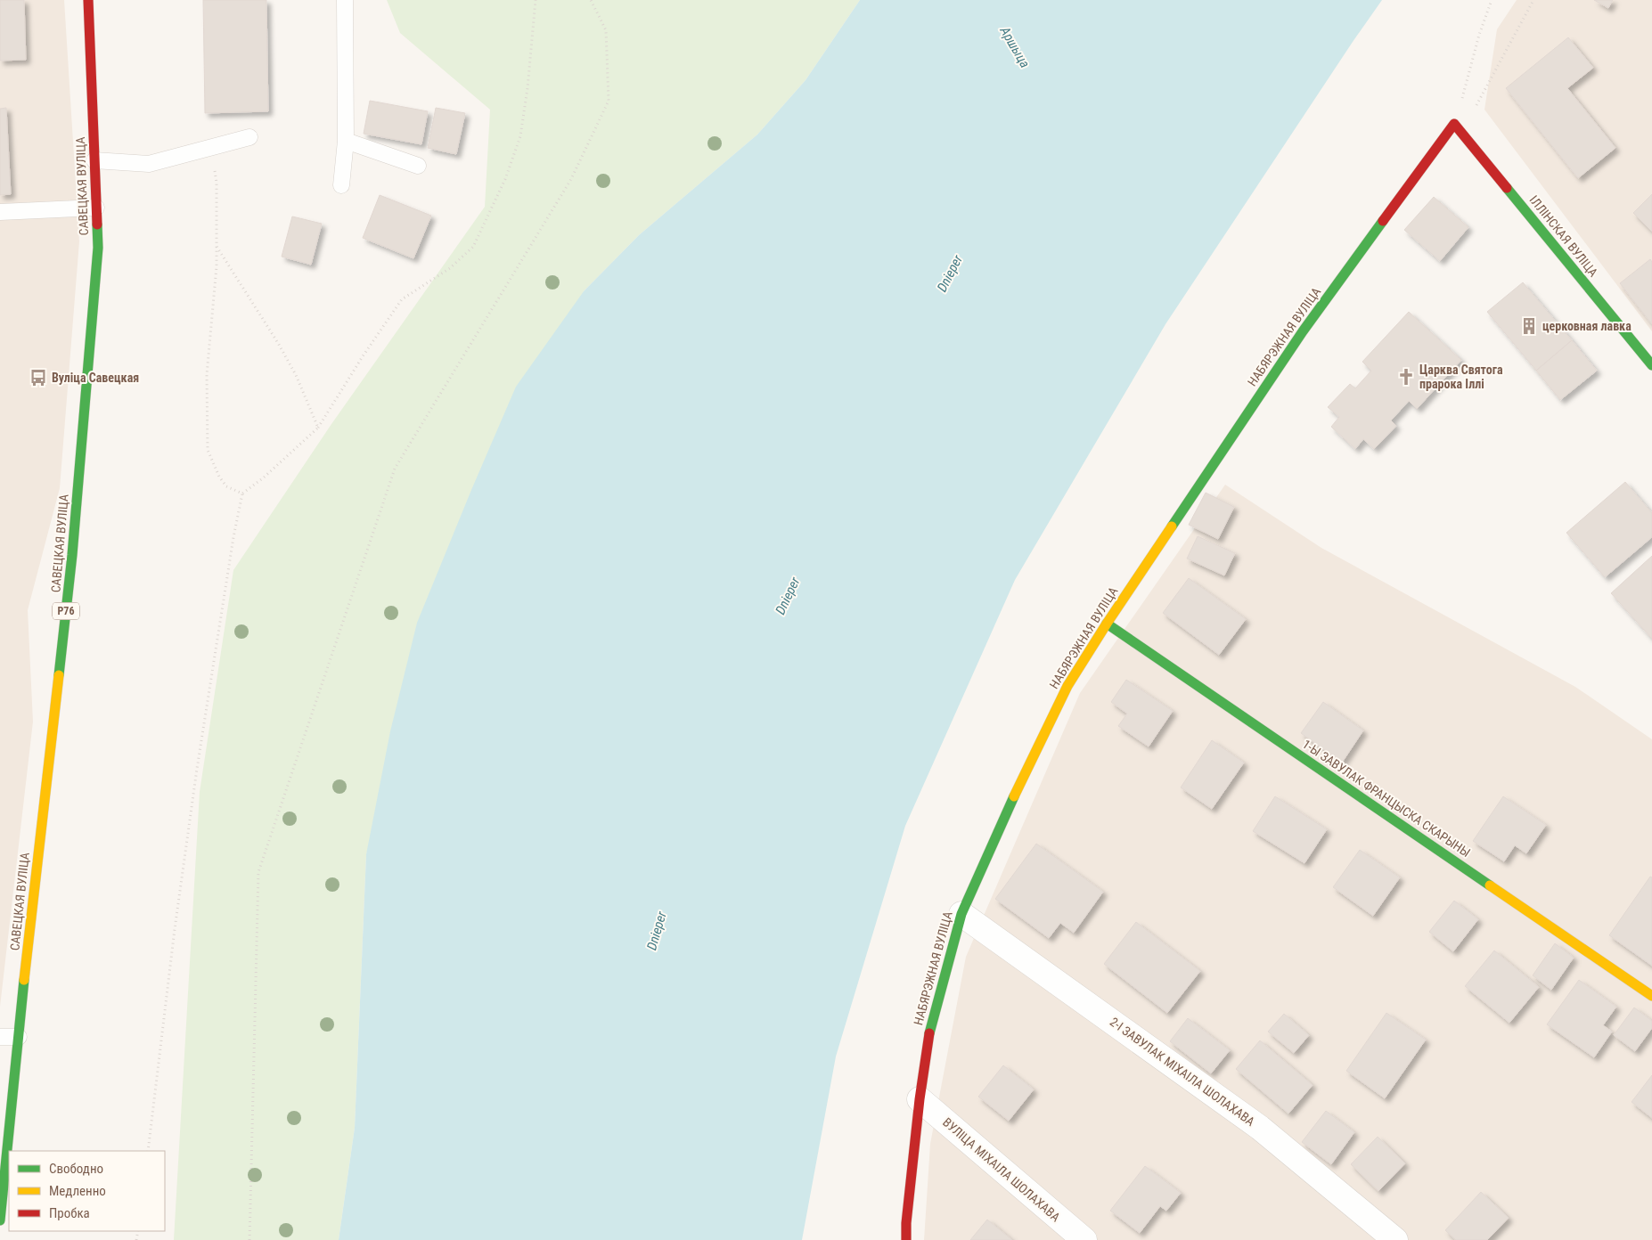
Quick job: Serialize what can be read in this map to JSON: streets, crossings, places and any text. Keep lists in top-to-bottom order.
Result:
{
  "streets": {
    "street": [
      "САВЕЦКАЯ ВУЛІЦА",
      "ІЛЛІНСКАЯ ВУЛІЦА",
      "НАБЯРЭЖНАЯ ВУЛІЦА",
      "Р76",
      "1-Ы ЗАВУЛАК ФРАНЦЫСКА СКАРЫНЫ",
      "2-І ЗАВУЛАК МІХАІЛА ШОЛАХАВА",
      "ВУЛІЦА МІХАІЛА ШОЛАХАВА"
    ]
  },
  "crossings": [
    ["ІЛЛІНСКАЯ ВУЛІЦА", "НАБЯРЭЖНАЯ ВУЛІЦА"],
    ["НАБЯРЭЖНАЯ ВУЛІЦА", "1-Ы ЗАВУЛАК ФРАНЦЫСКА СКАРЫНЫ"],
    ["НАБЯРЭЖНАЯ ВУЛІЦА", "2-І ЗАВУЛАК МІХАІЛА ШОЛАХАВА"],
    ["НАБЯРЭЖНАЯ ВУЛІЦА", "ВУЛІЦА МІХАІЛА ШОЛАХАВА"]
  ],
  "water": ["Аршыца", "Dnieper"],
  "places": {
    "building": ["церковная лавка"],
    "church": ["Царква Святога прарока Іллі"],
    "bus stop": ["Вуліца Савецкая"]
  },
  "legend": ["Свободно", "Медленно", "Пробка"]
}
